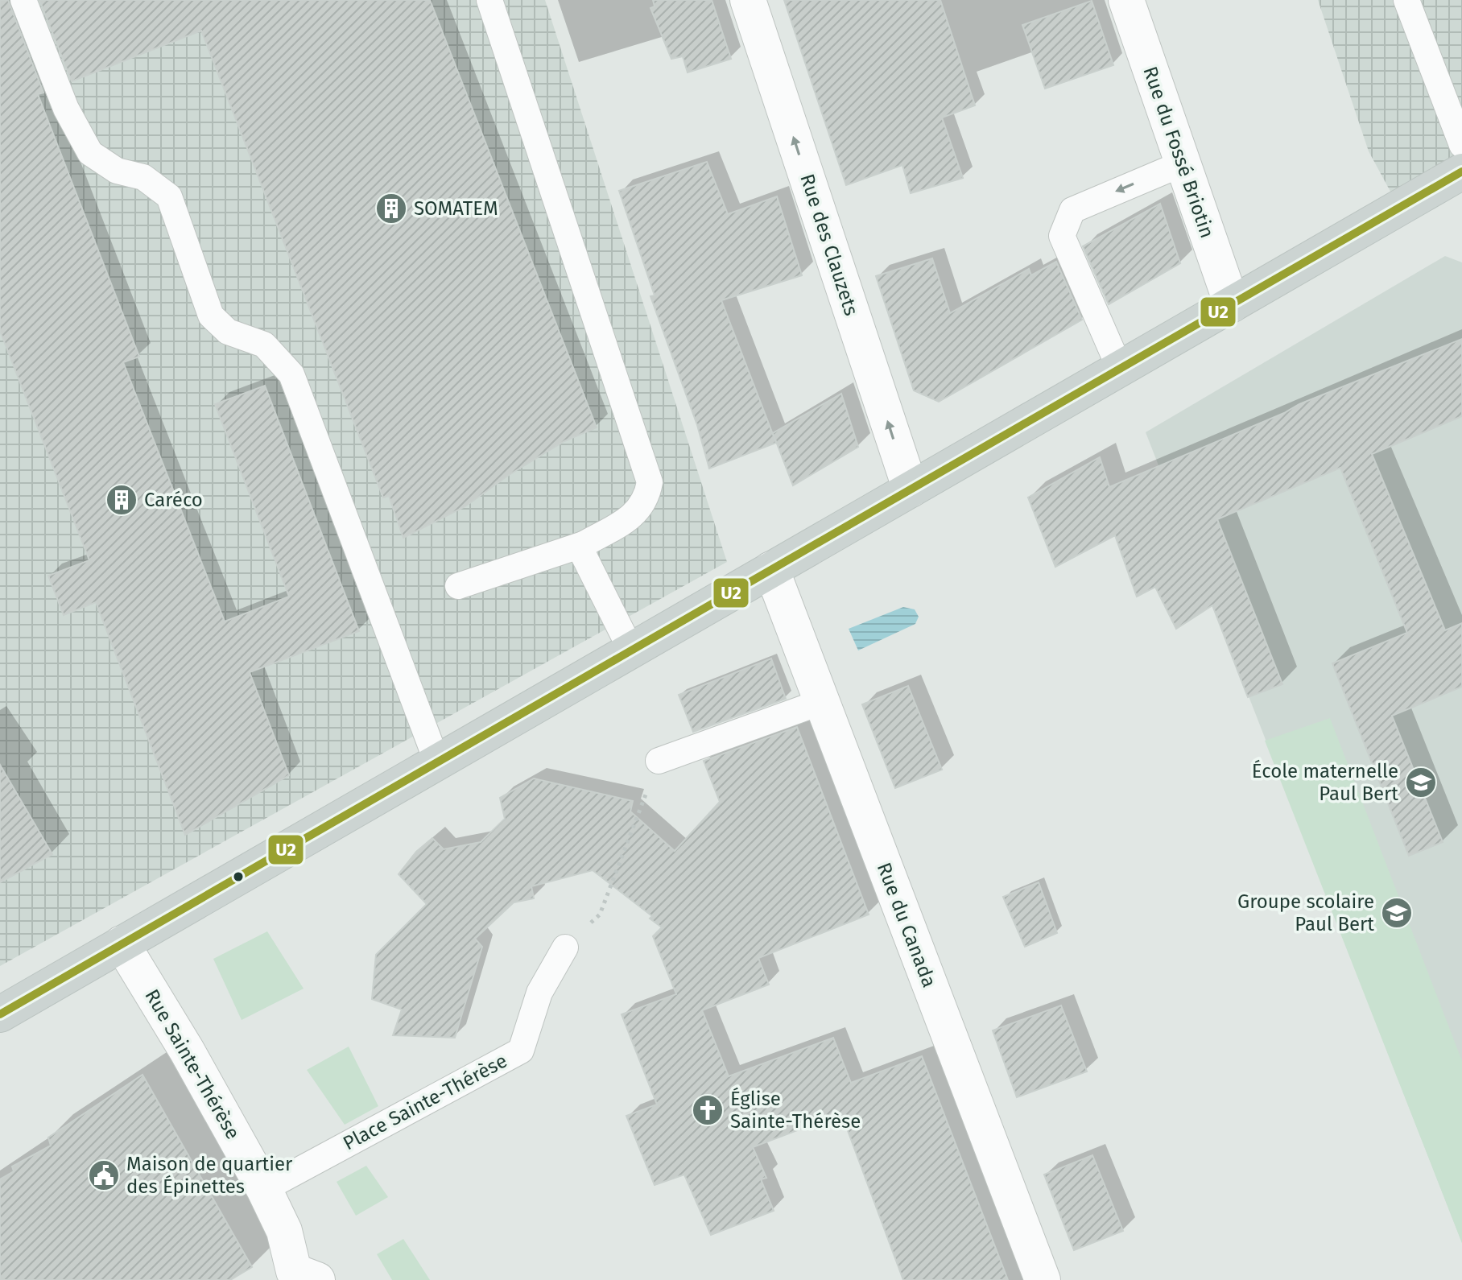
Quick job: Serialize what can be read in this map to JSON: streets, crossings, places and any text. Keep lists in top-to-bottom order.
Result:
{
  "streets": {
    "street": [
      "Rue du Fossé Briotin",
      "Rue des Clauzets",
      "Rue du Canada",
      "Rue Sainte-Thérèse"
    ],
    "lane": ["Place Sainte-Thérèse"]
  },
  "crossings": [
    ["Rue Sainte-Thérèse", "Place Sainte-Thérèse"]
  ],
  "one_way": ["Rue des Clauzets"],
  "places": {
    "building": ["SOMATEM", "Caréco"],
    "school or university": ["École maternelle Paul Bert", "Groupe scolaire Paul Bert"],
    "church": ["Église Sainte-Thérèse"],
    "public building": ["Maison de quartier des Épinettes"]
  },
  "lines": ["transit line U2"]
}
